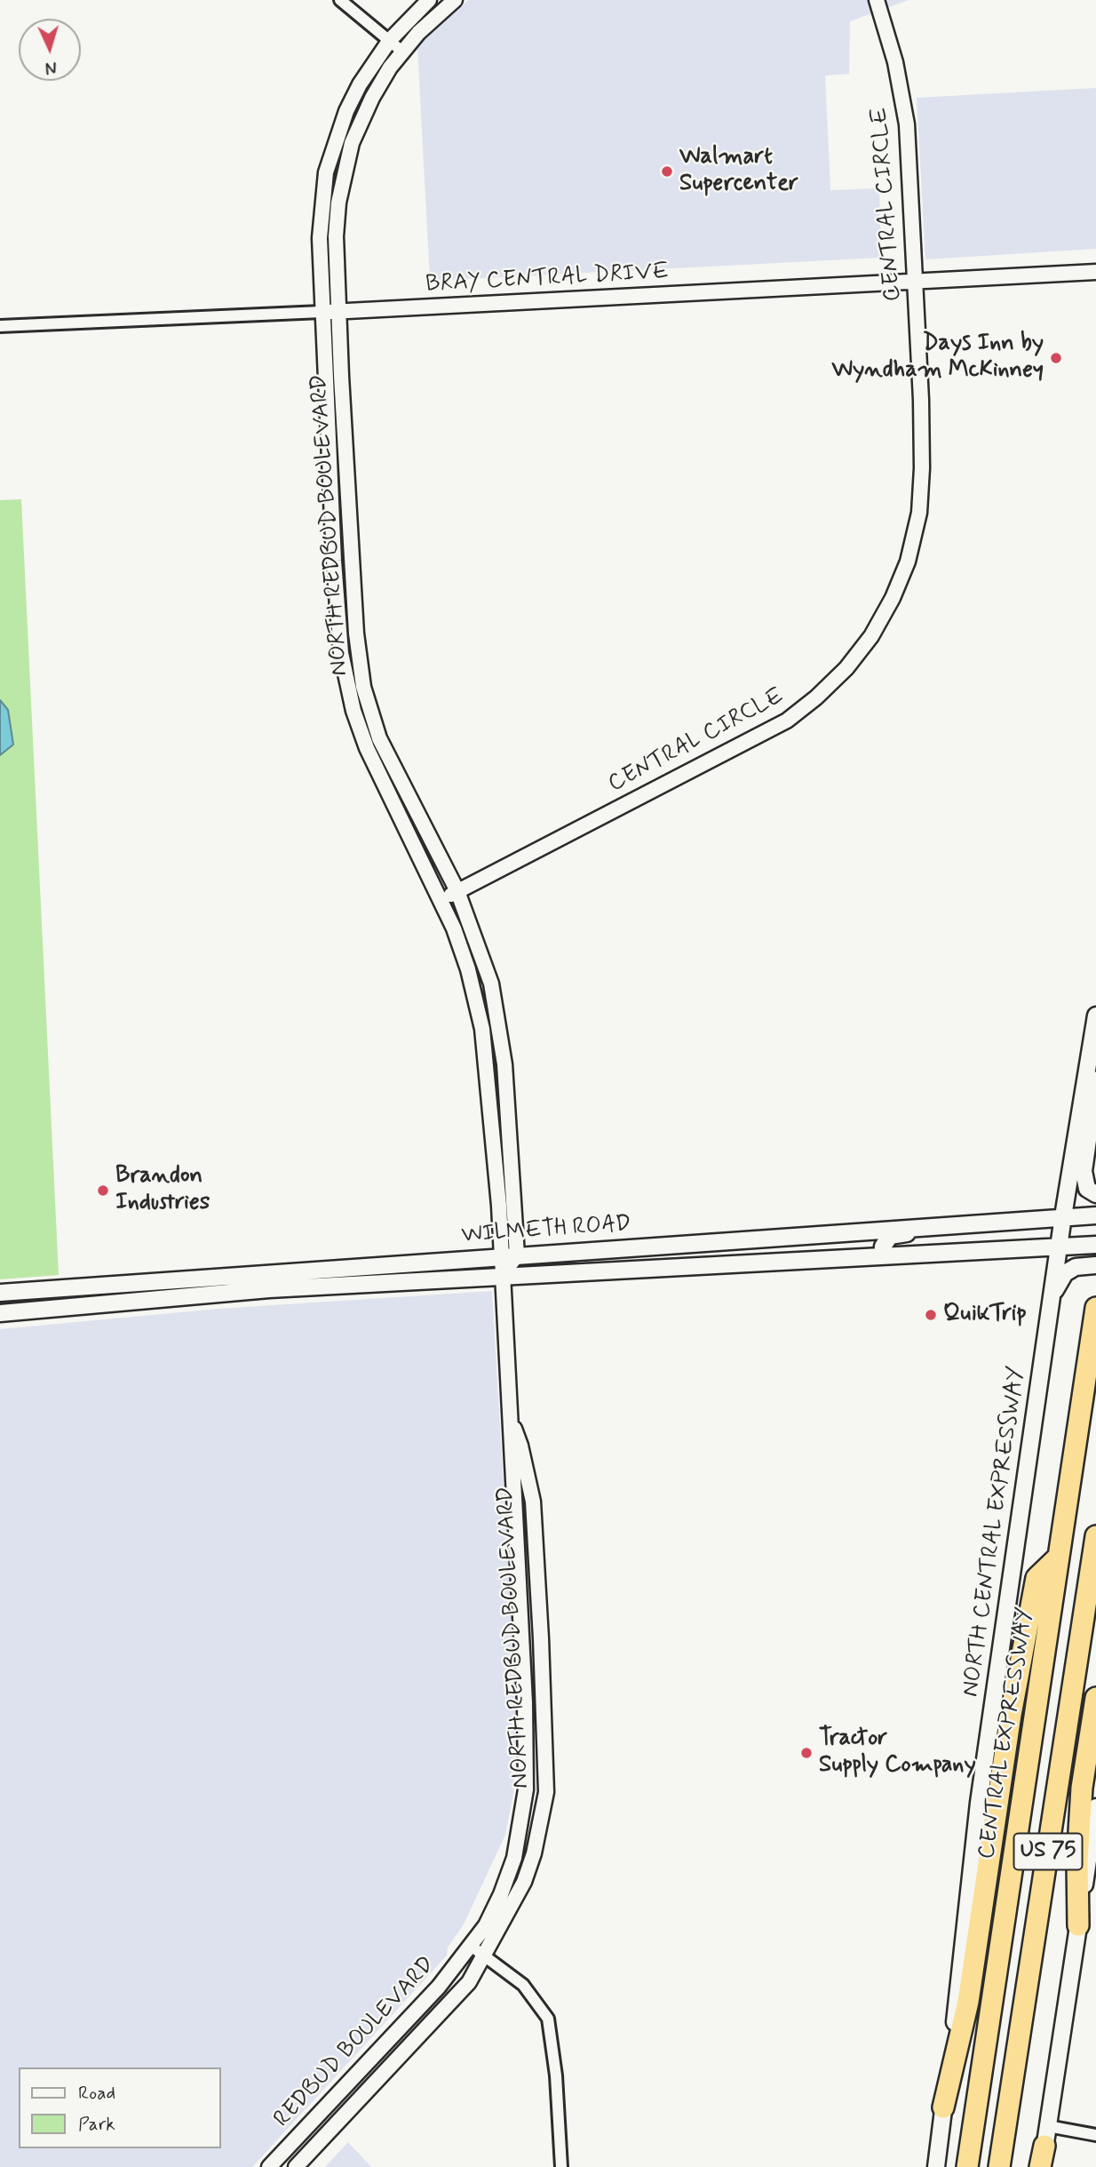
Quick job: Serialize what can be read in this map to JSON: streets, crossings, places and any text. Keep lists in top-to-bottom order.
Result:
{
  "streets": {
    "highway": ["CENTRAL EXPRESSWAY", "US 75"],
    "main road": ["WILMETH ROAD", "NORTH CENTRAL EXPRESSWAY"],
    "street": [
      "CENTRAL CIRCLE",
      "BRAY CENTRAL DRIVE",
      "NORTH REDBUD BOULEVARD",
      "REDBUD BOULEVARD"
    ]
  },
  "crossings": [
    ["CENTRAL CIRCLE", "BRAY CENTRAL DRIVE"],
    ["CENTRAL CIRCLE", "NORTH REDBUD BOULEVARD"],
    ["BRAY CENTRAL DRIVE", "NORTH REDBUD BOULEVARD"],
    ["NORTH REDBUD BOULEVARD", "WILMETH ROAD"],
    ["NORTH REDBUD BOULEVARD", "REDBUD BOULEVARD"],
    ["WILMETH ROAD", "NORTH CENTRAL EXPRESSWAY"]
  ],
  "places": [
    "Walmart Supercenter",
    "Days Inn by Wyndham McKinney",
    "Brandon Industries",
    "QuikTrip",
    "Tractor Supply Company"
  ],
  "legend": ["Road", "Park"],
  "north": "bottom"
}
